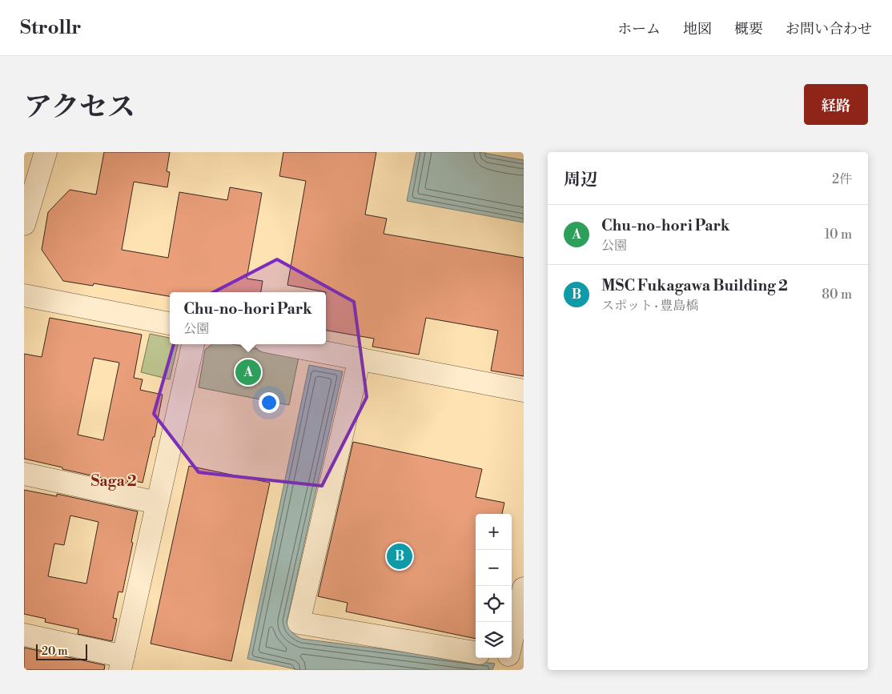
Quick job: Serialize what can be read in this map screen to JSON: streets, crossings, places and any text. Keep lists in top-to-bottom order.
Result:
{
  "districts": ["Saga 2"],
  "scale_bar": "20 m",
  "page": {
    "header": "Strollr",
    "nav": [
      "ホーム",
      "地図",
      "概要",
      "お問い合わせ"
    ],
    "title": "アクセス",
    "buttons": "経路",
    "heading": ["周辺", "2件"],
    "list": [
      {
        "mark": "A",
        "name": "Chu-no-hori Park",
        "note": "公園",
        "value": "10 m"
      },
      {
        "mark": "B",
        "name": "MSC Fukagawa Building 2",
        "note": "スポット · 豊島橋",
        "value": "80 m"
      }
    ],
    "popup": ["Chu-no-hori Park", "公園"],
    "pins": ["A", "B"],
    "map_buttons": ["+", "−"],
    "scale": "20 m"
  }
}
